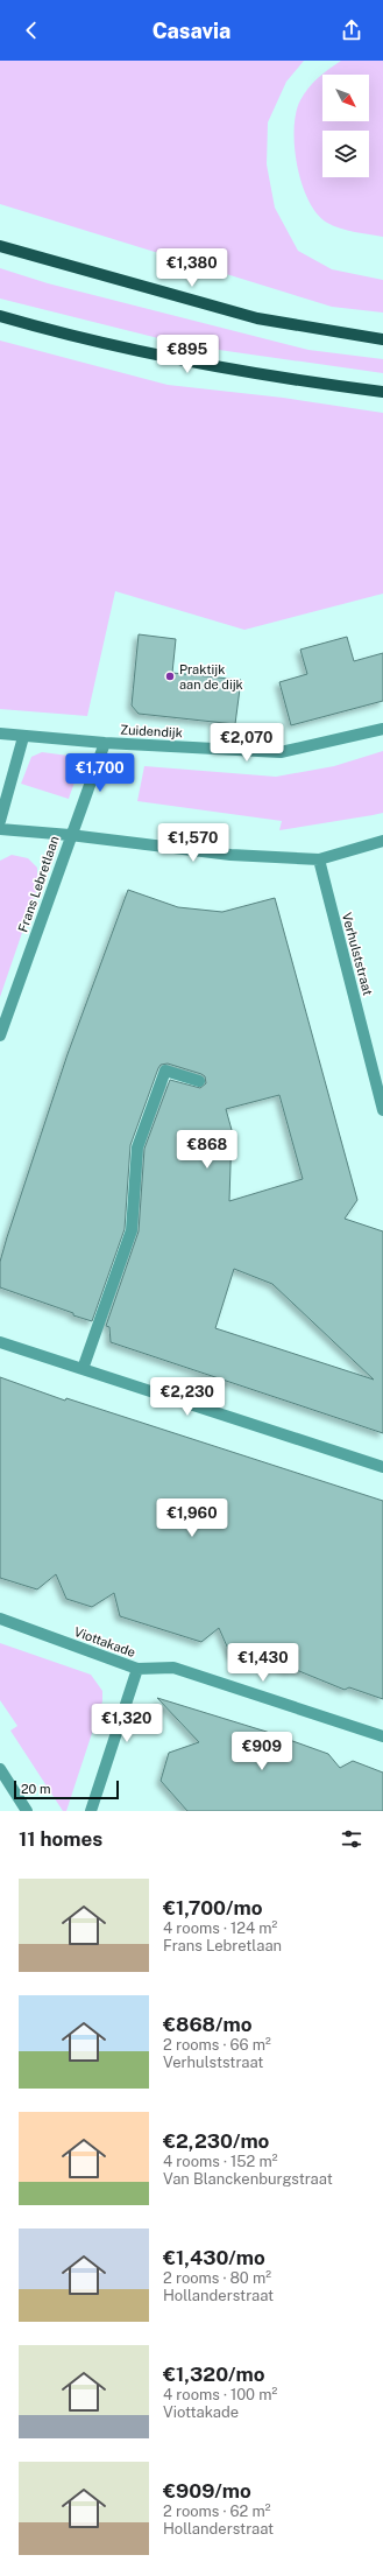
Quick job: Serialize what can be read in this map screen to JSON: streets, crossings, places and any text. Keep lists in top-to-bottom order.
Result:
{
  "streets": {
    "street": [
      "Zuidendijk",
      "Frans Lebretlaan",
      "Verhulststraat",
      "Viottakade"
    ]
  },
  "crossings": [
    ["Zuidendijk", "Frans Lebretlaan"]
  ],
  "places": ["Praktijk aan de dijk"],
  "scale_bar": "20 m",
  "north": "bottom right",
  "page": {
    "header": "Casavia",
    "price": [
      "€1,380",
      "€895",
      "€2,070",
      "€1,700",
      "€1,570",
      "€868",
      "€2,230",
      "€1,960",
      "€1,430",
      "€1,320",
      "€909"
    ],
    "scale": "20 m",
    "heading": "11 homes",
    "list": [
      {
        "name": "€1,700/mo",
        "note": "4 rooms · 124 m² · Frans Lebretlaan"
      },
      {
        "name": "€868/mo",
        "note": "2 rooms · 66 m² · Verhulststraat"
      },
      {
        "name": "€2,230/mo",
        "note": "4 rooms · 152 m² · Van Blanckenburgstraat"
      },
      {
        "name": "€1,430/mo",
        "note": "2 rooms · 80 m² · Hollanderstraat"
      },
      {
        "name": "€1,320/mo",
        "note": "4 rooms · 100 m² · Viottakade"
      },
      {
        "name": "€909/mo",
        "note": "2 rooms · 62 m² · Hollanderstraat"
      }
    ]
  }
}
